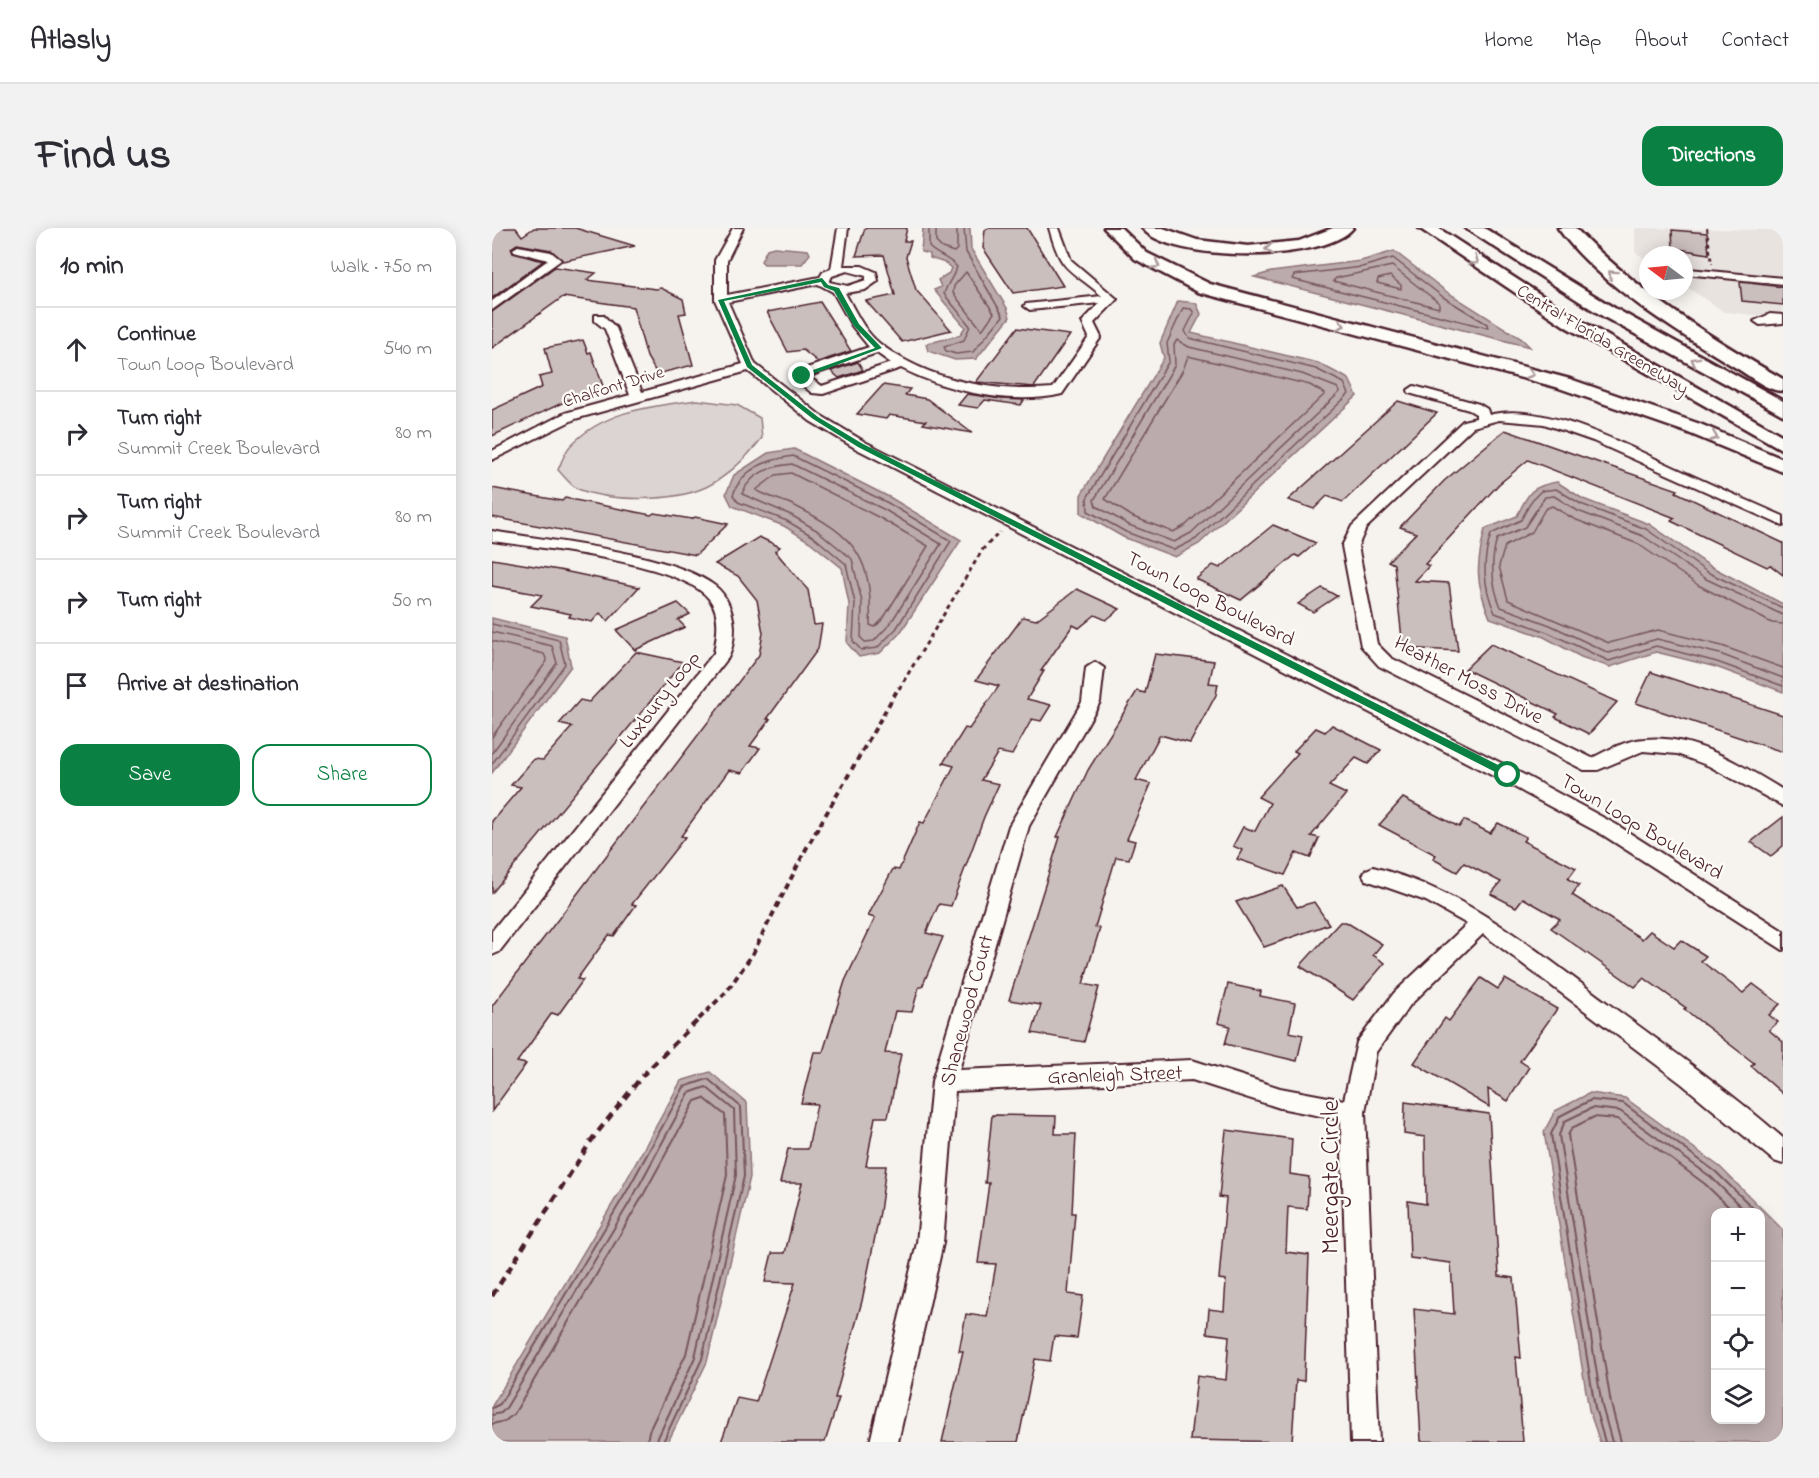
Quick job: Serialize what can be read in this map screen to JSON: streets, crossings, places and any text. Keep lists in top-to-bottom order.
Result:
{
  "streets": {
    "highway": ["Central Florida GreeneWay"],
    "street": [
      "Chalfont Drive",
      "Town Loop Boulevard",
      "Heather Moss Drive",
      "Luxbury Loop",
      "Shanewood Court",
      "Granleigh Street",
      "Meergate Circle"
    ]
  },
  "crossings": [
    ["Chalfont Drive", "Town Loop Boulevard"],
    ["Shanewood Court", "Granleigh Street"],
    ["Granleigh Street", "Meergate Circle"]
  ],
  "north": "left",
  "page": {
    "header": "Atlasly",
    "nav": [
      "Home",
      "Map",
      "About",
      "Contact"
    ],
    "title": "Find us",
    "buttons": [
      "Directions",
      ["Save", "Share"]
    ],
    "heading": ["10 min", "Walk · 750 m"],
    "list": [
      ["Continue", "Town Loop Boulevard", "540 m"],
      ["Turn right", "Summit Creek Boulevard", "80 m"],
      ["Turn right", "Summit Creek Boulevard", "80 m"],
      ["Turn right", "50 m"],
      "Arrive at destination"
    ],
    "map_buttons": ["+", "−"]
  }
}
